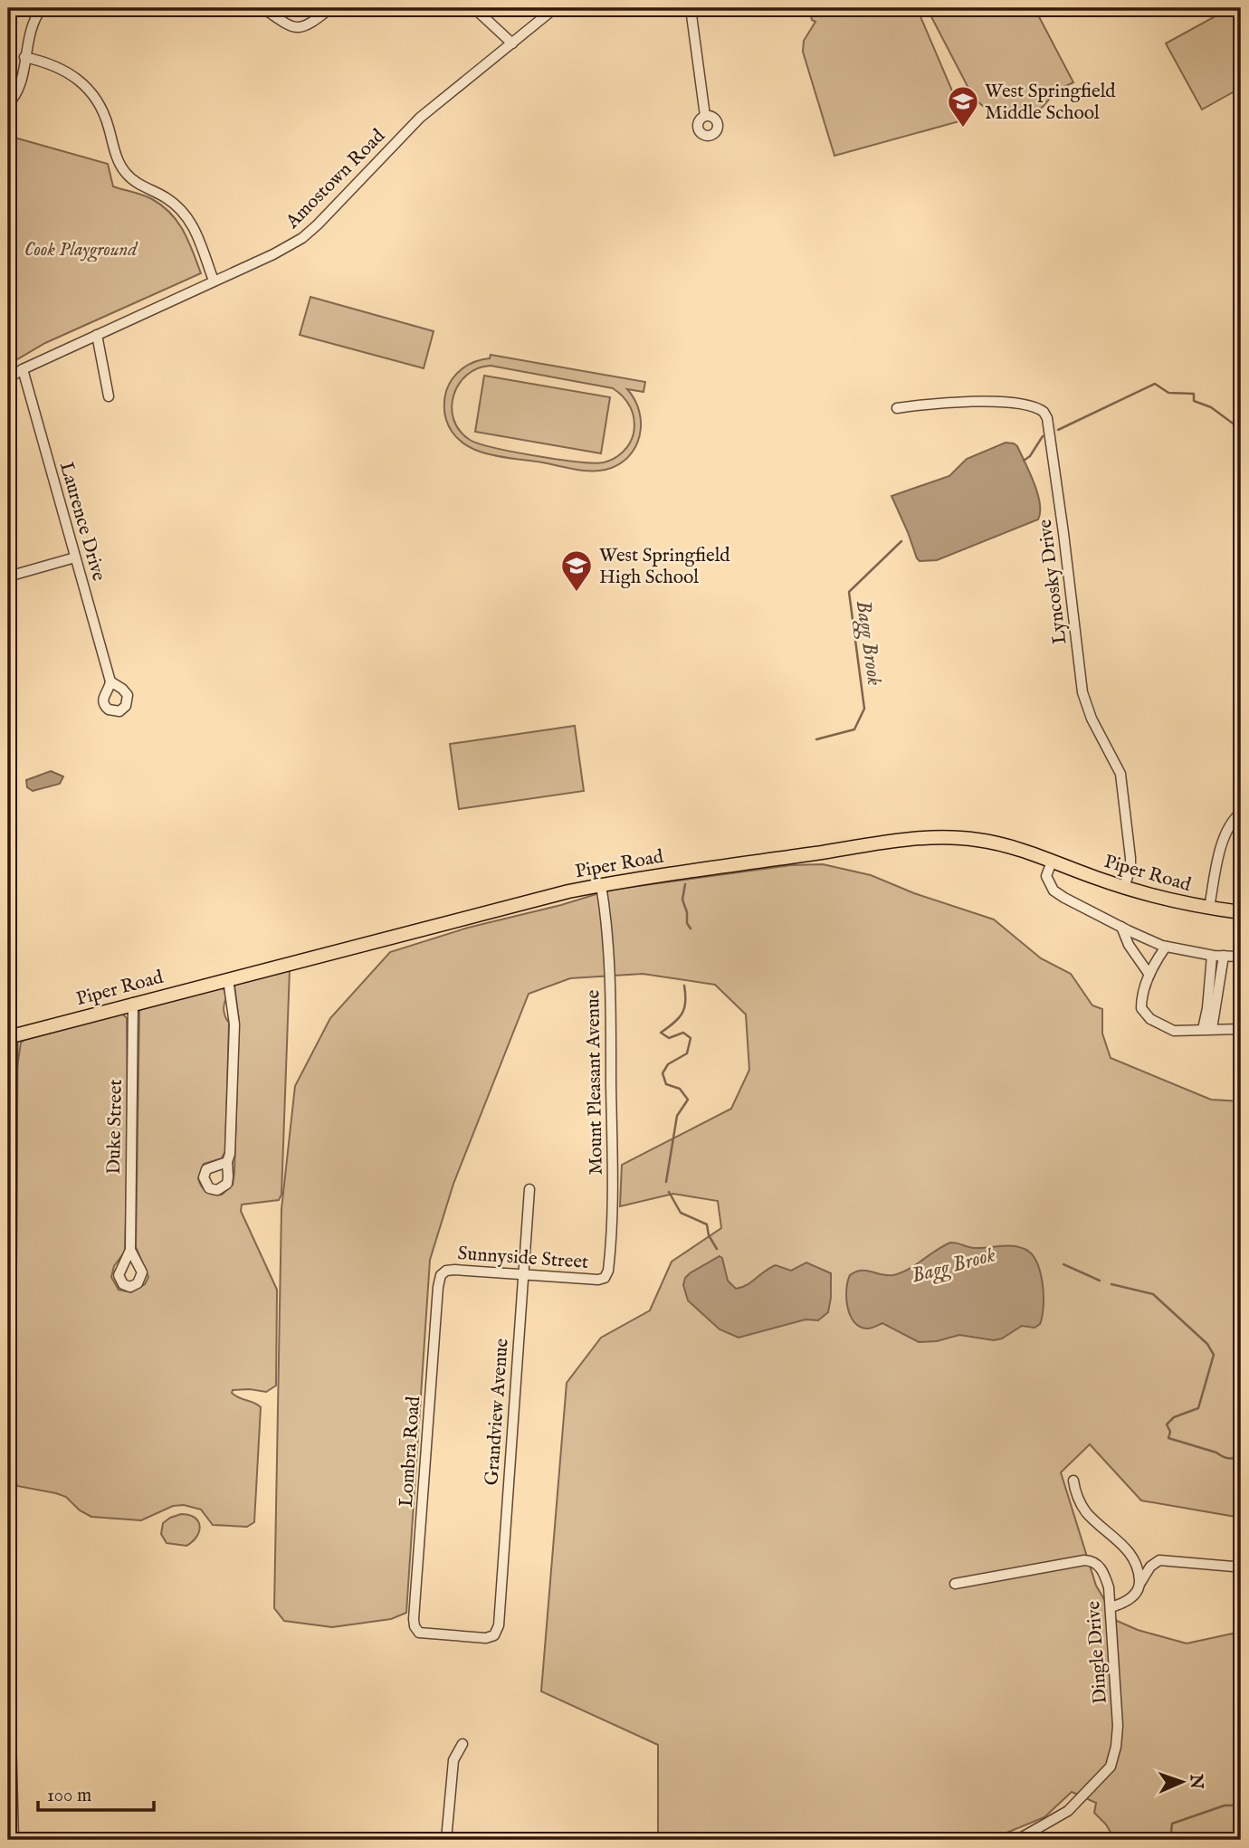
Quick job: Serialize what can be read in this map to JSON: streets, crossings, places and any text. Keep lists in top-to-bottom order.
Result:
{
  "streets": {
    "main road": ["Piper Road"],
    "street": [
      "Amostown Road",
      "Laurence Drive",
      "Lyncosky Drive",
      "Mount Pleasant Avenue",
      "Duke Street",
      "Sunnyside Street",
      "Grandview Avenue",
      "Lombra Road",
      "Dingle Drive"
    ]
  },
  "crossings": [
    ["Amostown Road", "Laurence Drive"],
    ["Lyncosky Drive", "Piper Road"],
    ["Piper Road", "Mount Pleasant Avenue"],
    ["Piper Road", "Duke Street"],
    ["Mount Pleasant Avenue", "Sunnyside Street"],
    ["Sunnyside Street", "Grandview Avenue"],
    ["Sunnyside Street", "Lombra Road"],
    ["Grandview Avenue", "Lombra Road"]
  ],
  "water": ["Bagg Brook"],
  "parks": ["Cook Playground"],
  "places": {
    "school or university": ["West Springfield Middle School", "West Springfield High School"]
  },
  "scale_bar": "100 m",
  "north": "right"
}
